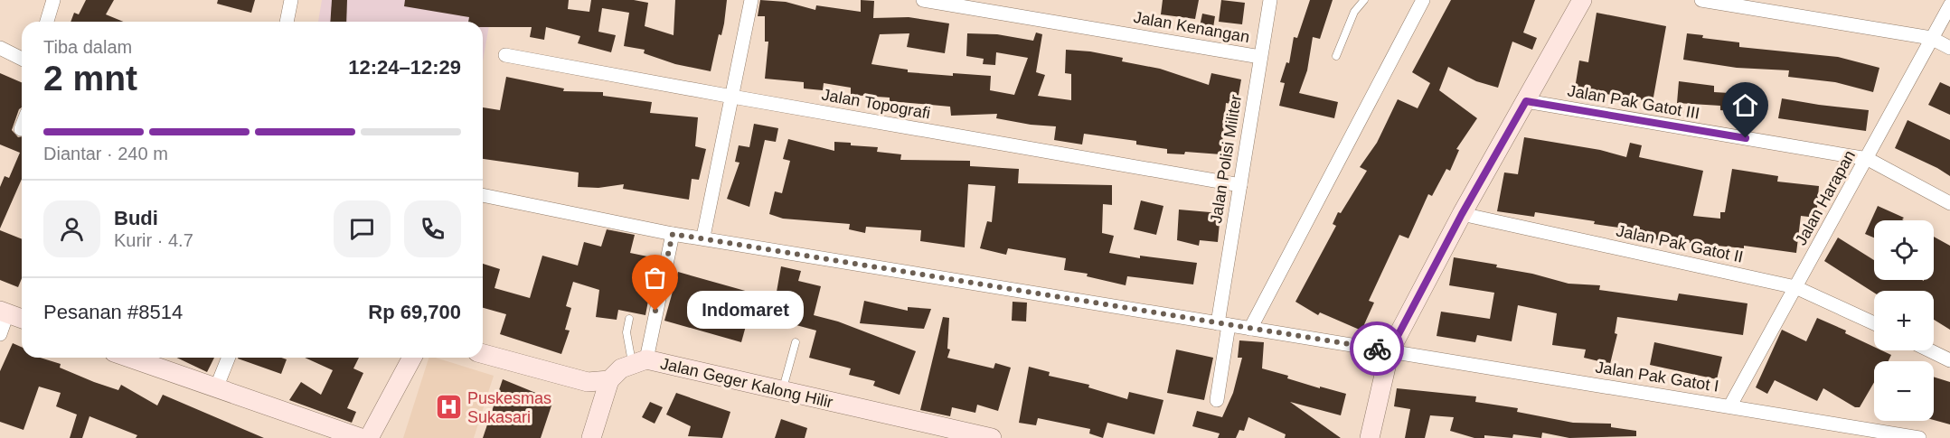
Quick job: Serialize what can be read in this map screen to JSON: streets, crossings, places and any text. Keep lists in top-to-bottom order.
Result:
{
  "streets": {
    "main road": ["Jalan Geger Kalong Hilir"],
    "street": [
      "Jalan Kenangan",
      "Jalan Pak Gatot III",
      "Jalan Topografi",
      "Jalan Polisi Militer",
      "Jalan Harapan",
      "Jalan Pak Gatot II",
      "Jalan Pak Gatot I"
    ]
  },
  "crossings": [
    ["Jalan Kenangan", "Jalan Polisi Militer"],
    ["Jalan Pak Gatot III", "Jalan Harapan"],
    ["Jalan Topografi", "Jalan Polisi Militer"],
    ["Jalan Polisi Militer", "Jalan Pak Gatot I"],
    ["Jalan Harapan", "Jalan Pak Gatot II"],
    ["Jalan Harapan", "Jalan Pak Gatot I"]
  ],
  "places": {
    "other": ["Indomaret"],
    "hospital": ["Puskesmas Sukasari"]
  },
  "page": {
    "heading": ["2 mnt", "Tiba dalam", "12:24–12:29"],
    "panel": [
      "Budi",
      "Kurir · 4.7",
      "Pesanan #8514",
      "Rp 69,700"
    ],
    "bar": "Diantar · 240 m",
    "map_buttons": ["+", "−"],
    "bubble": "Indomaret"
  }
}
